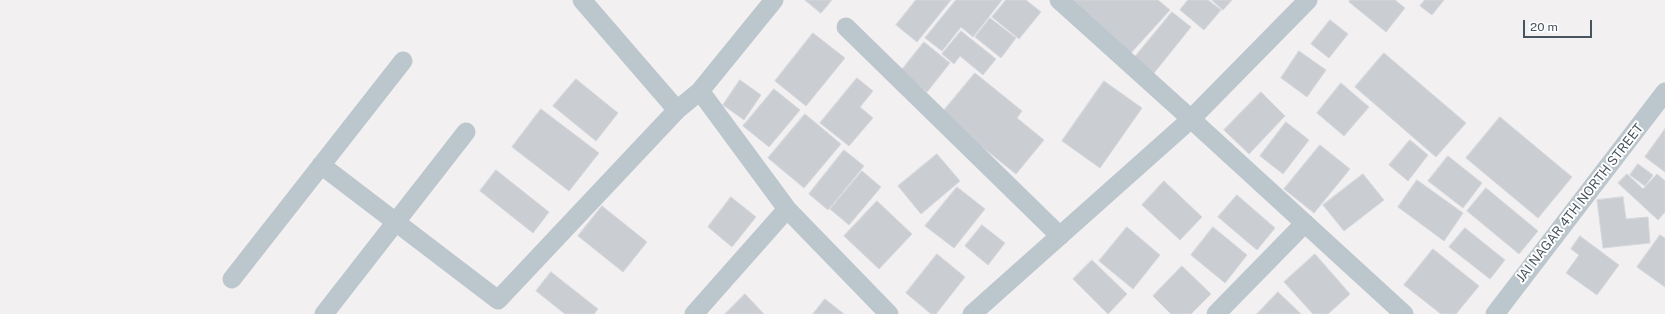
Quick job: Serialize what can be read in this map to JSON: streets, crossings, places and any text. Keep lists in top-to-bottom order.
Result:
{
  "streets": {
    "street": ["JAI NAGAR 4TH NORTH STREET"]
  },
  "scale_bar": "20 m"
}
